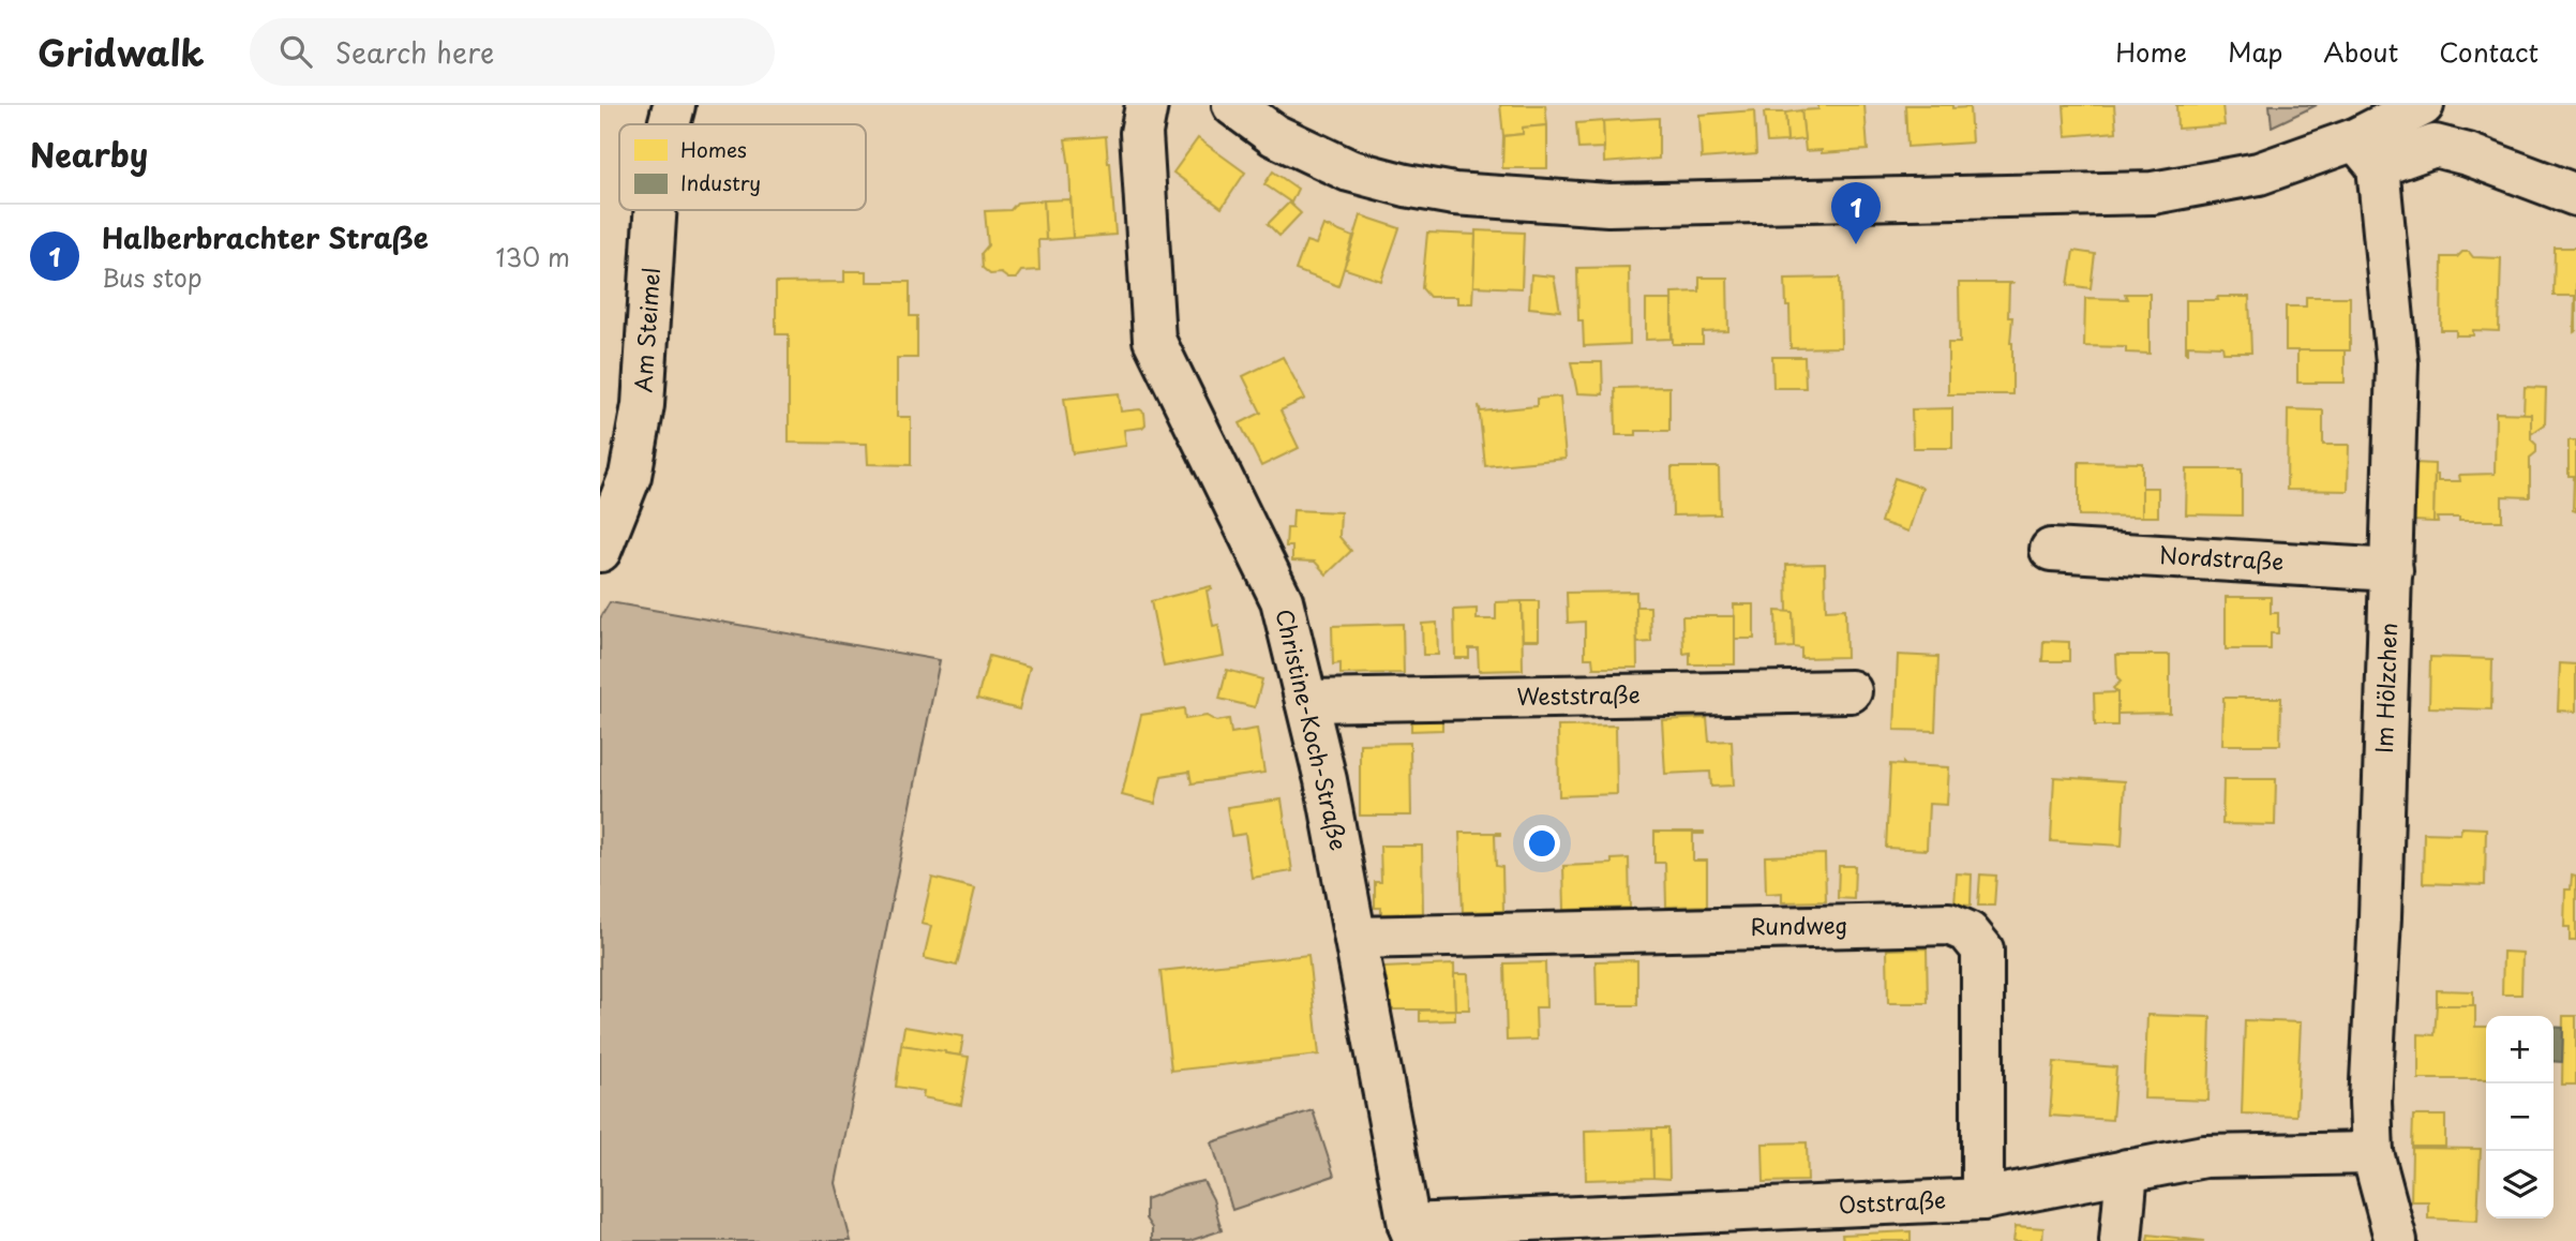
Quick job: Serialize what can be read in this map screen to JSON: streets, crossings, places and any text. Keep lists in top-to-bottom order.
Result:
{
  "streets": {
    "street": [
      "Am Steimel",
      "Nordstraße",
      "Im Hölzchen",
      "Weststraße",
      "Christine-Koch-Straße",
      "Rundweg",
      "Oststraße"
    ]
  },
  "crossings": [
    ["Nordstraße", "Im Hölzchen"],
    ["Im Hölzchen", "Oststraße"],
    ["Weststraße", "Christine-Koch-Straße"],
    ["Christine-Koch-Straße", "Rundweg"],
    ["Christine-Koch-Straße", "Oststraße"],
    ["Rundweg", "Oststraße"]
  ],
  "legend": ["Homes", "Industry"],
  "page": {
    "header": "Gridwalk",
    "search": "Search here",
    "nav": [
      "Home",
      "Map",
      "About",
      "Contact"
    ],
    "heading": "Nearby",
    "pins": "1",
    "list": [
      {
        "mark": "1",
        "name": "Halberbrachter Straße",
        "note": "Bus stop",
        "value": "130 m"
      }
    ],
    "map_buttons": ["+", "−"]
  }
}
